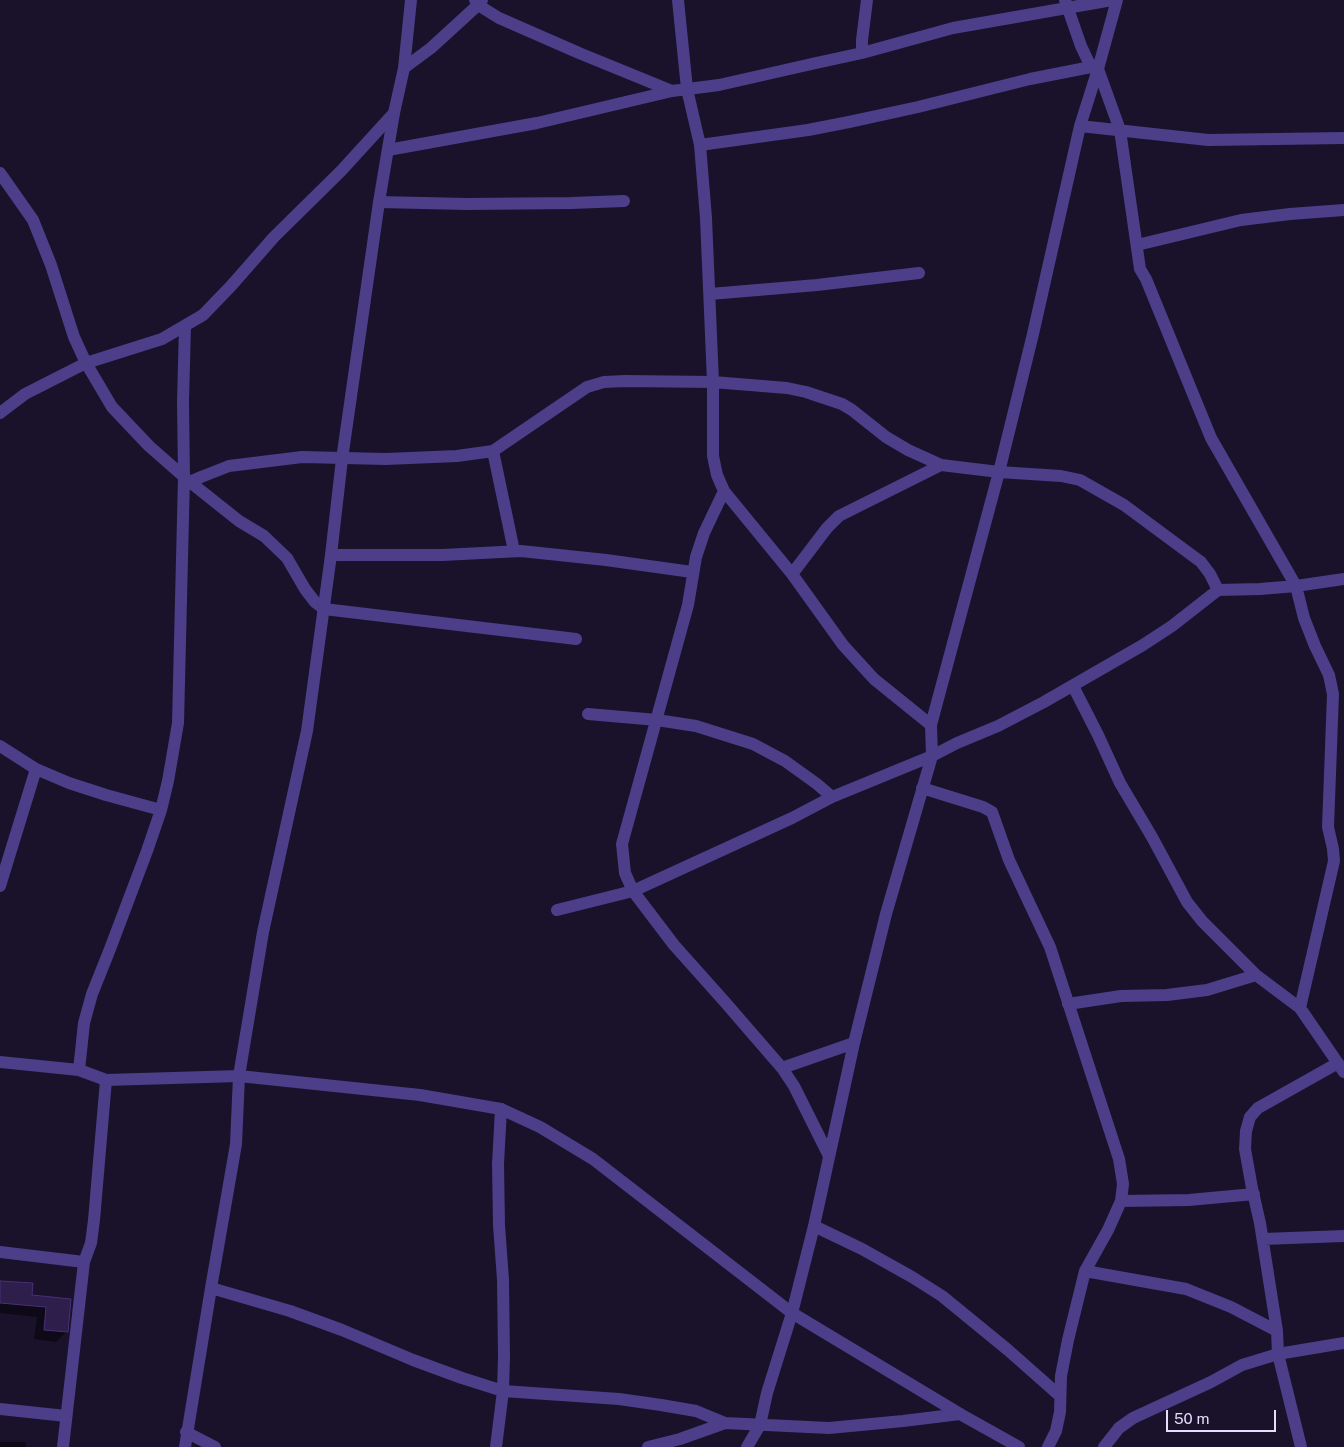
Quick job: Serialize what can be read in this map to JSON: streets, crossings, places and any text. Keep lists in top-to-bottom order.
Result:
{
  "scale_bar": "50 m"
}
